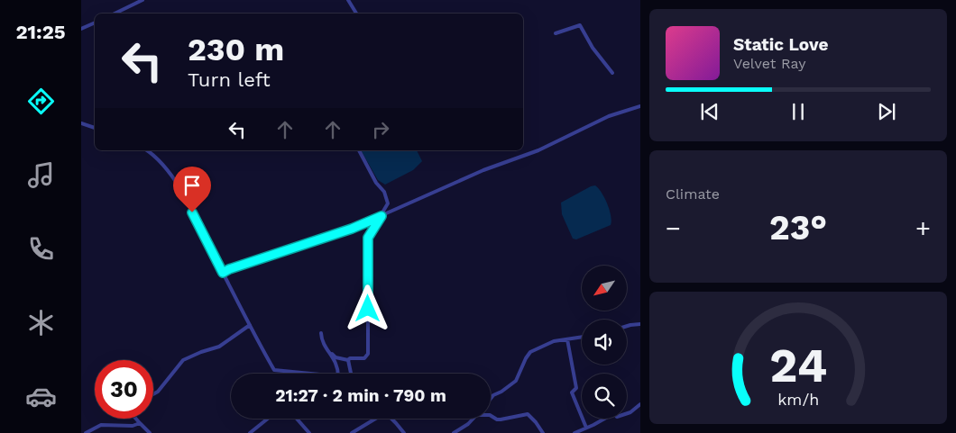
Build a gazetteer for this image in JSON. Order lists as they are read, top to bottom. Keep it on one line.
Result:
{"north":"bottom left","page":{"tabs":"21:25","turn":["230 m","Turn left"],"song":["Static Love","Velvet Ray"],"tile":"Climate","heat":["−","23°","+"],"limit":"30","trip":"21:27 · 2 min · 790 m","gauge":["24","km/h"]}}
